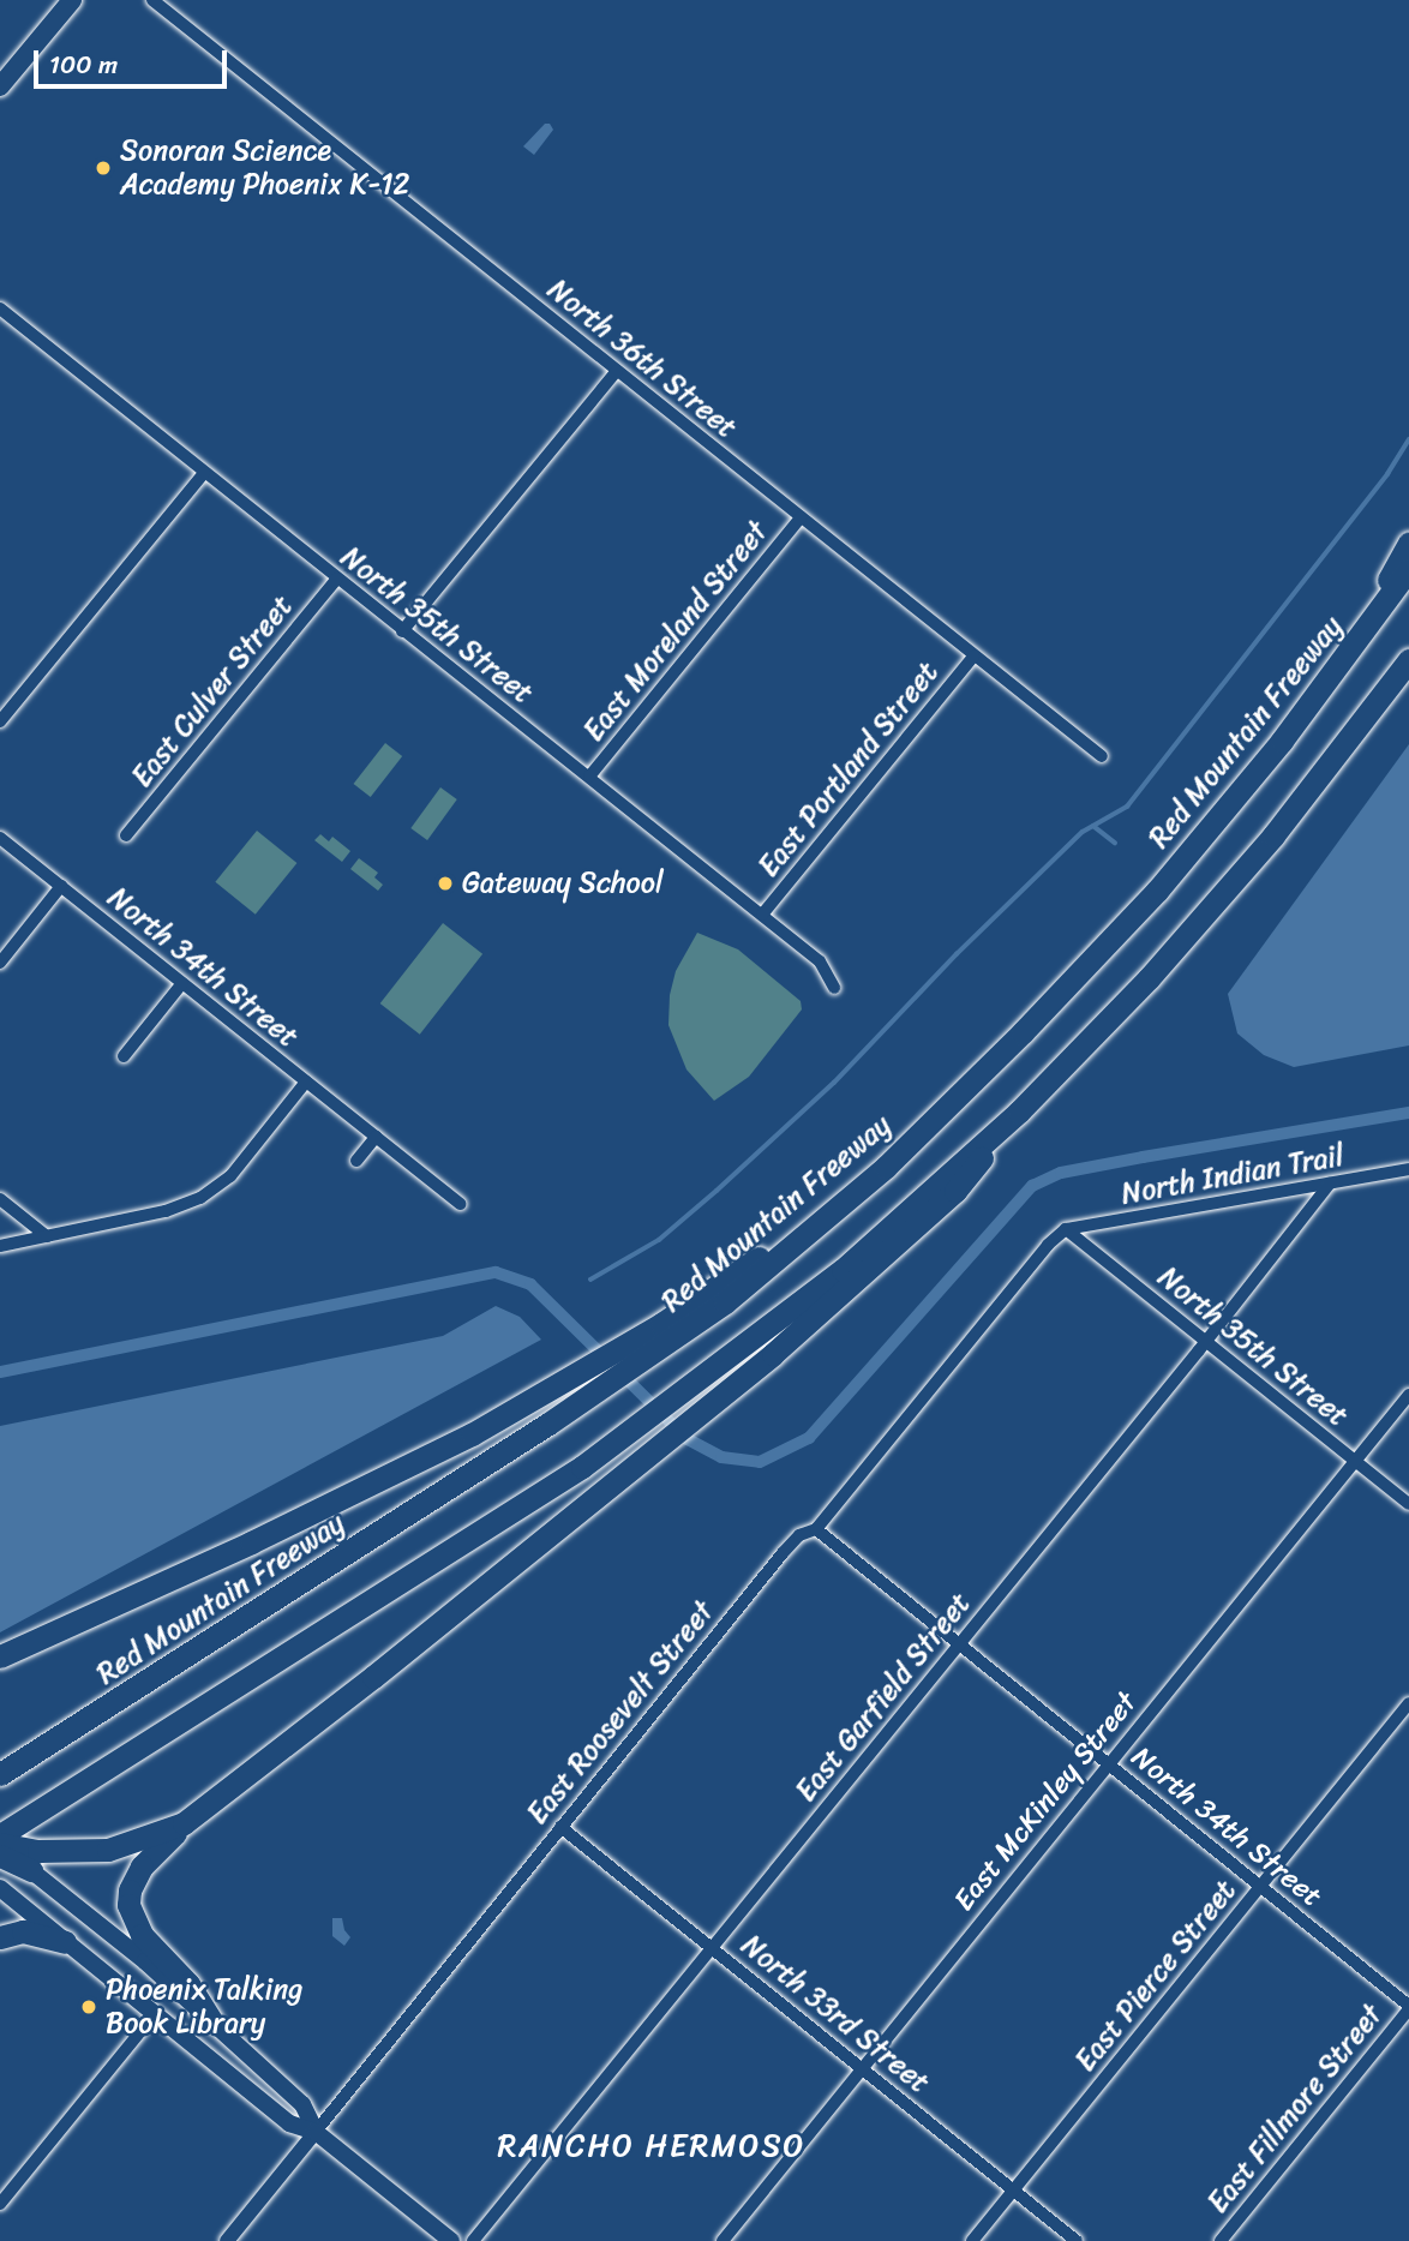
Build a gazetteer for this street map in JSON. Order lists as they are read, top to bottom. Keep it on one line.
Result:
{"streets":{"highway":["Red Mountain Freeway"],"street":["North 36th Street","North 35th Street","East Moreland Street","East Culver Street","East Portland Street","North 34th Street","North Indian Trail","East Garfield Street","East Roosevelt Street","East McKinley Street","East Pierce Street","North 33rd Street","East Fillmore Street"]},"crossings":[["North 36th Street","East Moreland Street"],["North 36th Street","East Portland Street"],["North 35th Street","East Moreland Street"],["North 35th Street","East Culver Street"],["North 35th Street","East Portland Street"],["North 35th Street","North Indian Trail"],["North 35th Street","East Garfield Street"],["North 35th Street","East Roosevelt Street"],["North 35th Street","East McKinley Street"],["North 34th Street","East Garfield Street"],["North 34th Street","East Roosevelt Street"],["North 34th Street","East McKinley Street"],["North 34th Street","East Pierce Street"],["North 34th Street","East Fillmore Street"],["North Indian Trail","East Garfield Street"],["North Indian Trail","East Roosevelt Street"],["East Garfield Street","North 33rd Street"],["East Roosevelt Street","North 33rd Street"],["East McKinley Street","North 33rd Street"],["East Pierce Street","North 33rd Street"]],"districts":["RANCHO HERMOSO"],"places":["Sonoran Science Academy Phoenix K-12","Gateway School","Phoenix Talking Book Library"],"scale_bar":"100 m"}
